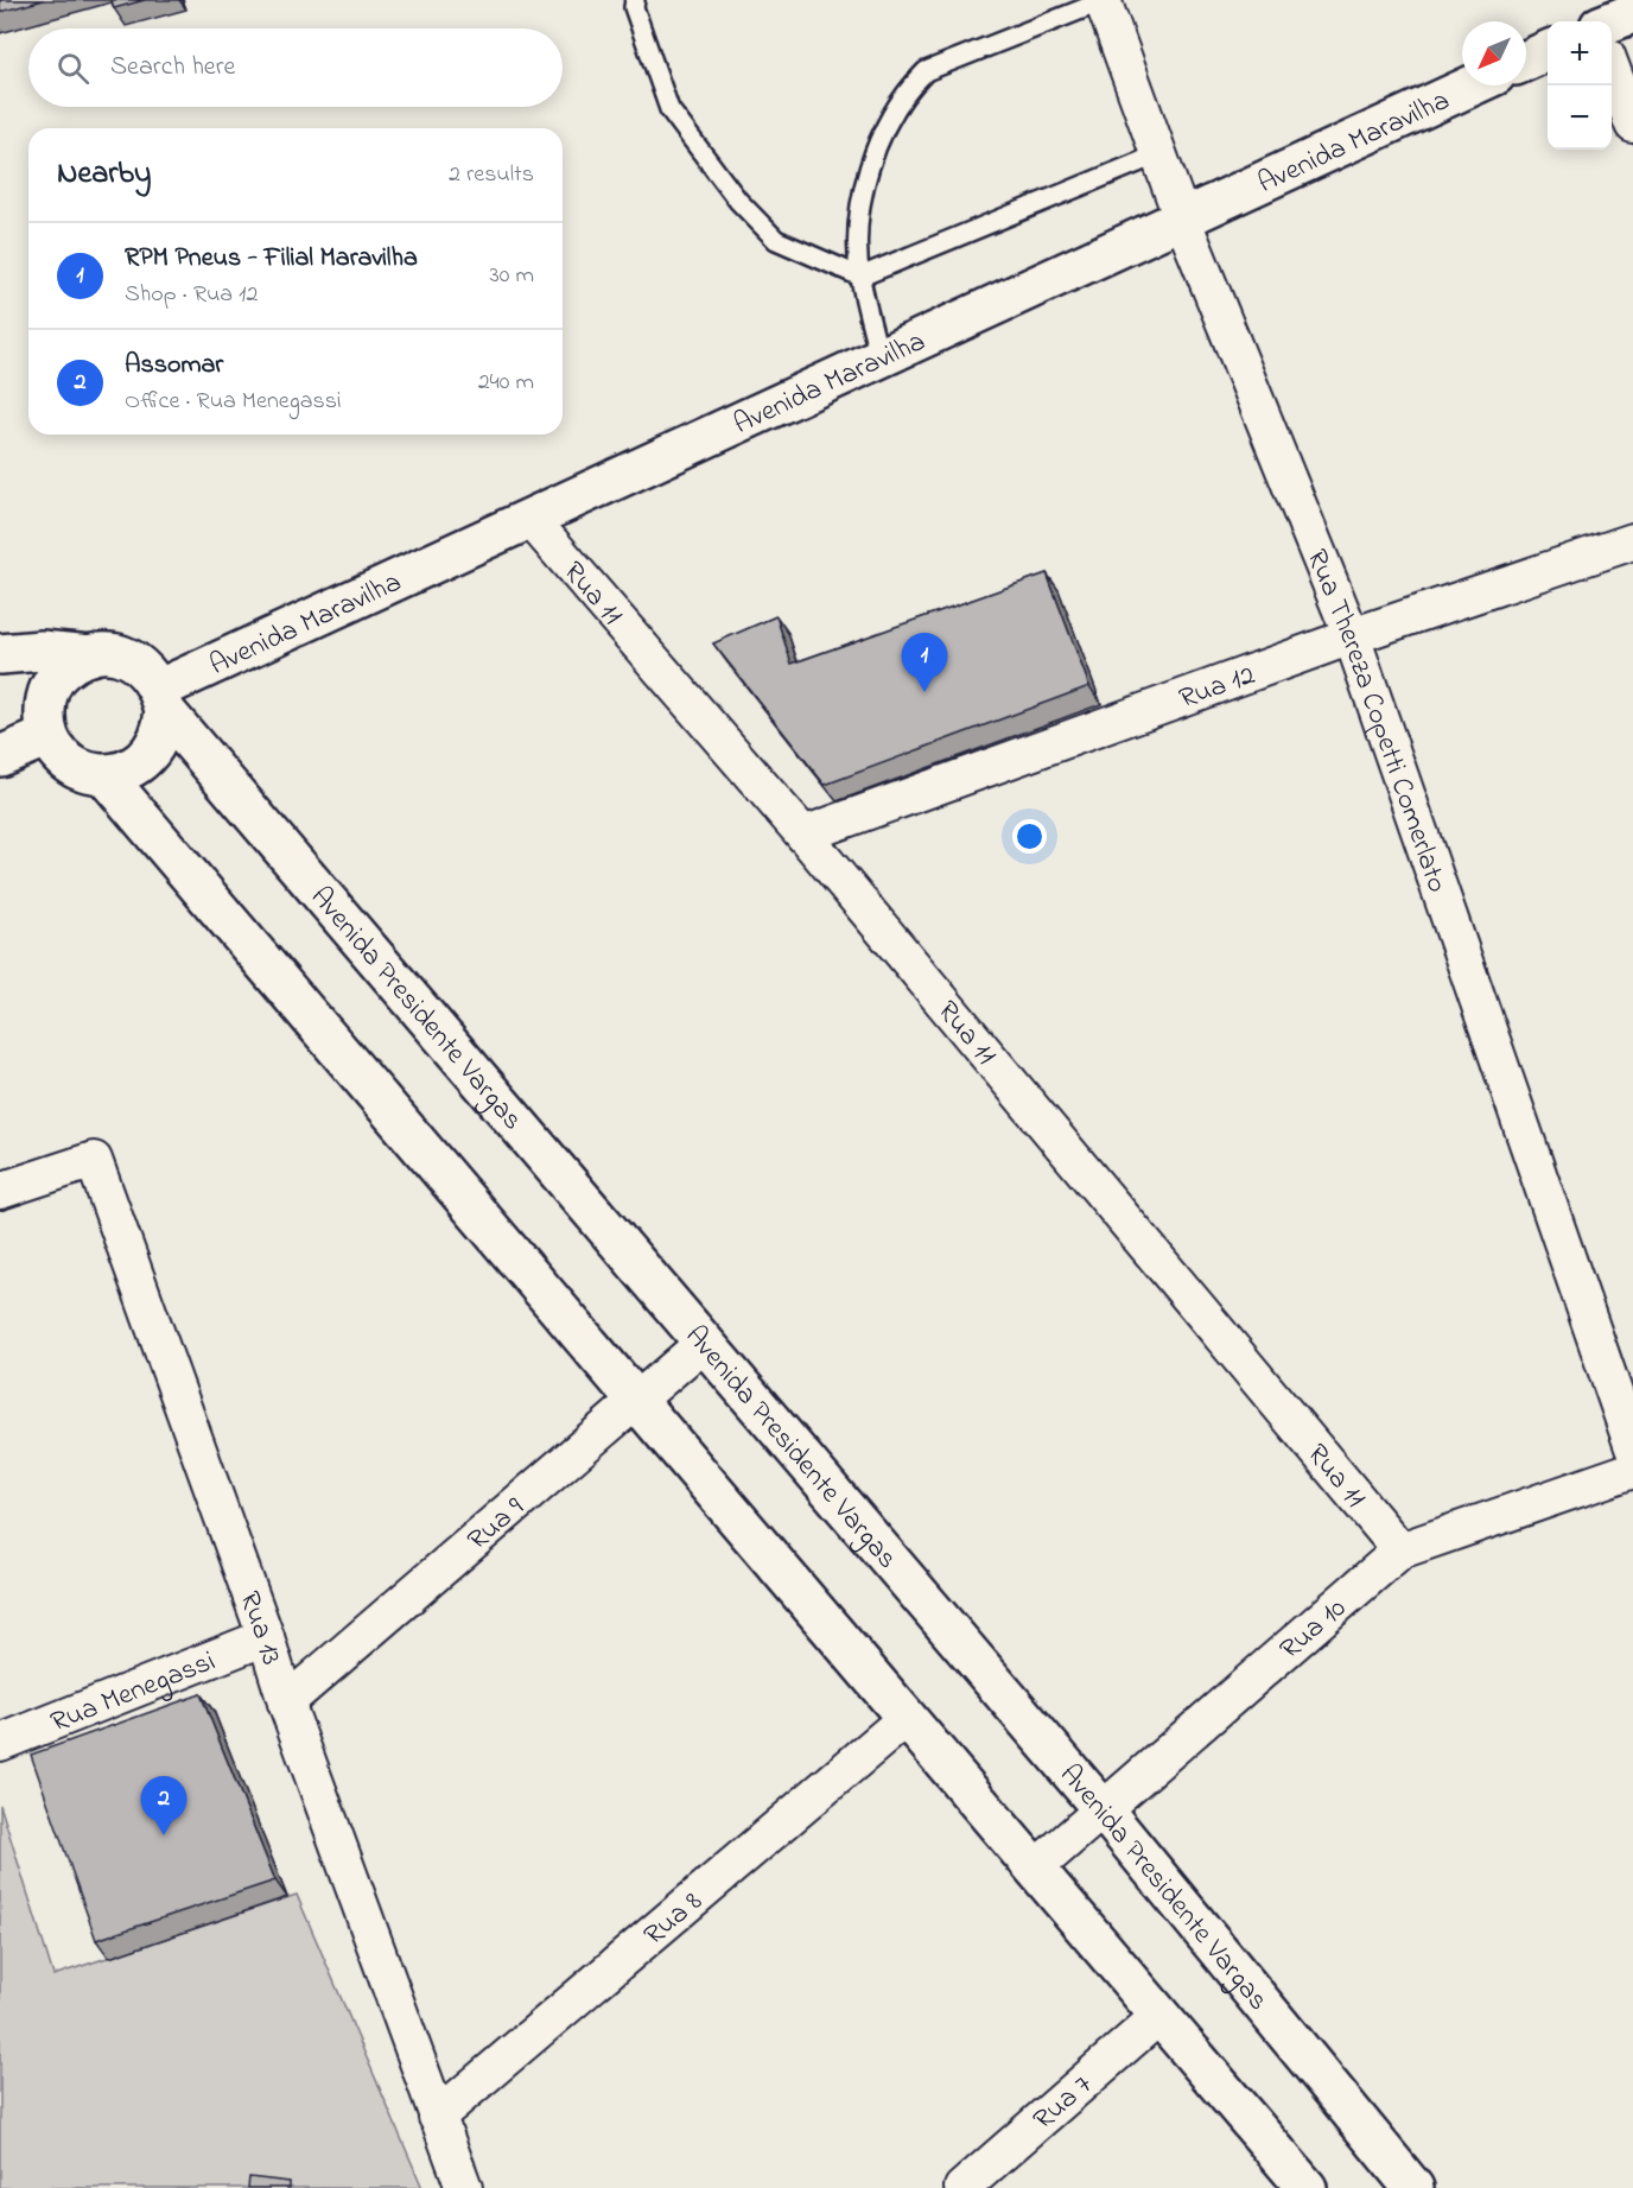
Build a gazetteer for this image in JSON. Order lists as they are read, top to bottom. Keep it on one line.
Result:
{"streets":{"street":["Avenida Maravilha","Rua 11","Rua 12","Rua Thereza Copetti Comerlato","Avenida Presidente Vargas","Rua 9","Rua 13","Rua 10","Rua Menegassi","Rua 8","Rua 7"]},"crossings":[["Avenida Maravilha","Rua 11"],["Avenida Maravilha","Rua Thereza Copetti Comerlato"],["Avenida Maravilha","Avenida Presidente Vargas"],["Rua 11","Rua 12"],["Rua 11","Rua 10"],["Rua 12","Rua Thereza Copetti Comerlato"],["Avenida Presidente Vargas","Rua 9"],["Avenida Presidente Vargas","Rua 10"],["Rua 9","Rua 13"],["Rua 13","Rua Menegassi"],["Rua 13","Rua 8"]],"north":"bottom left","page":{"map_buttons":["+","−"],"search":"Search here","heading":["Nearby","2 results"],"list":[{"mark":"1","name":"RPM Pneus - Filial Maravilha","note":"Shop · Rua 12","value":"30 m"},{"mark":"2","name":"Assomar","note":"Office · Rua Menegassi","value":"240 m"}],"pins":["1","2"]}}
